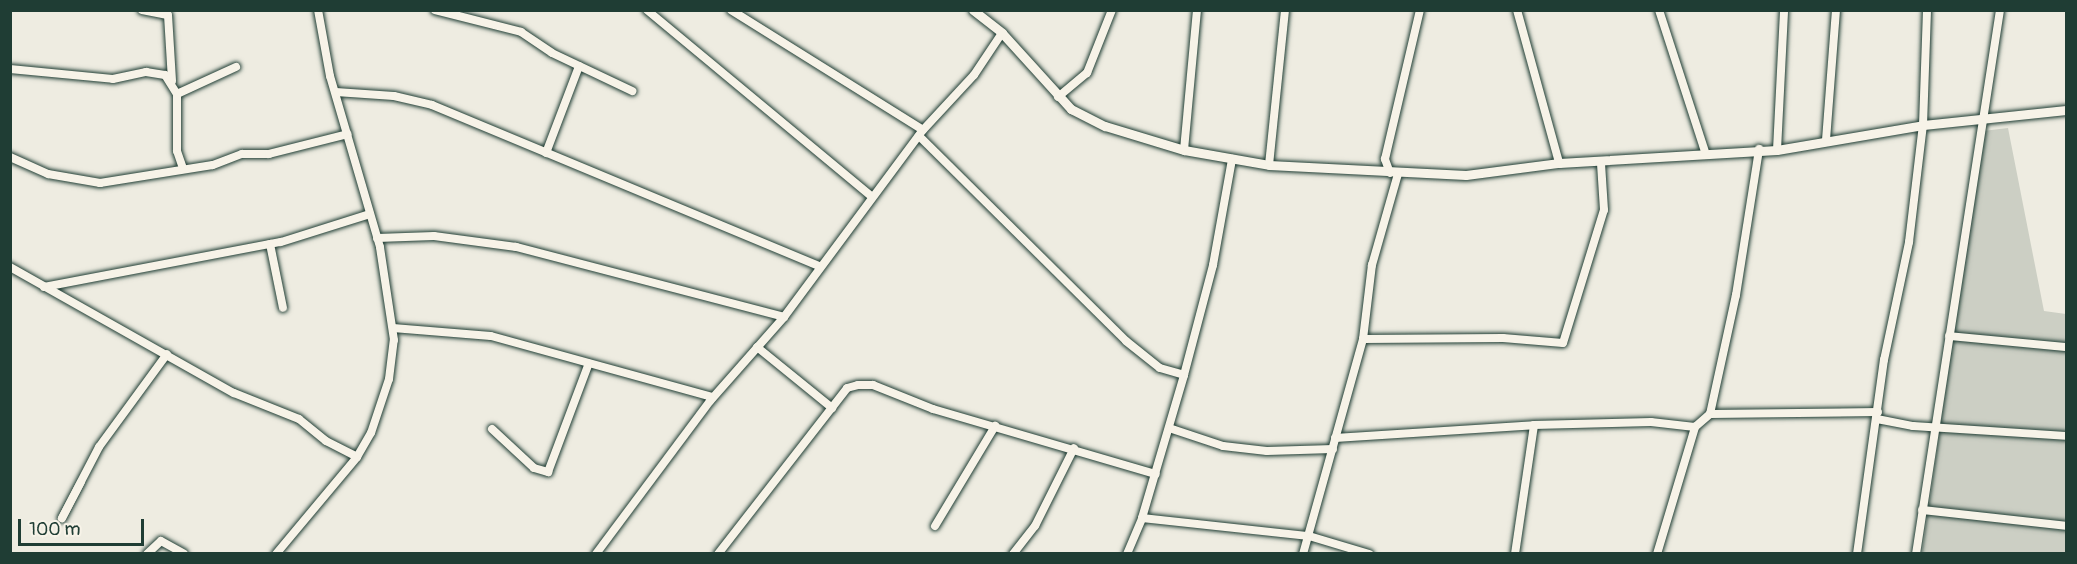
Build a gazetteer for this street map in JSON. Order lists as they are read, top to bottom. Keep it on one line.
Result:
{"scale_bar":"100 m"}
